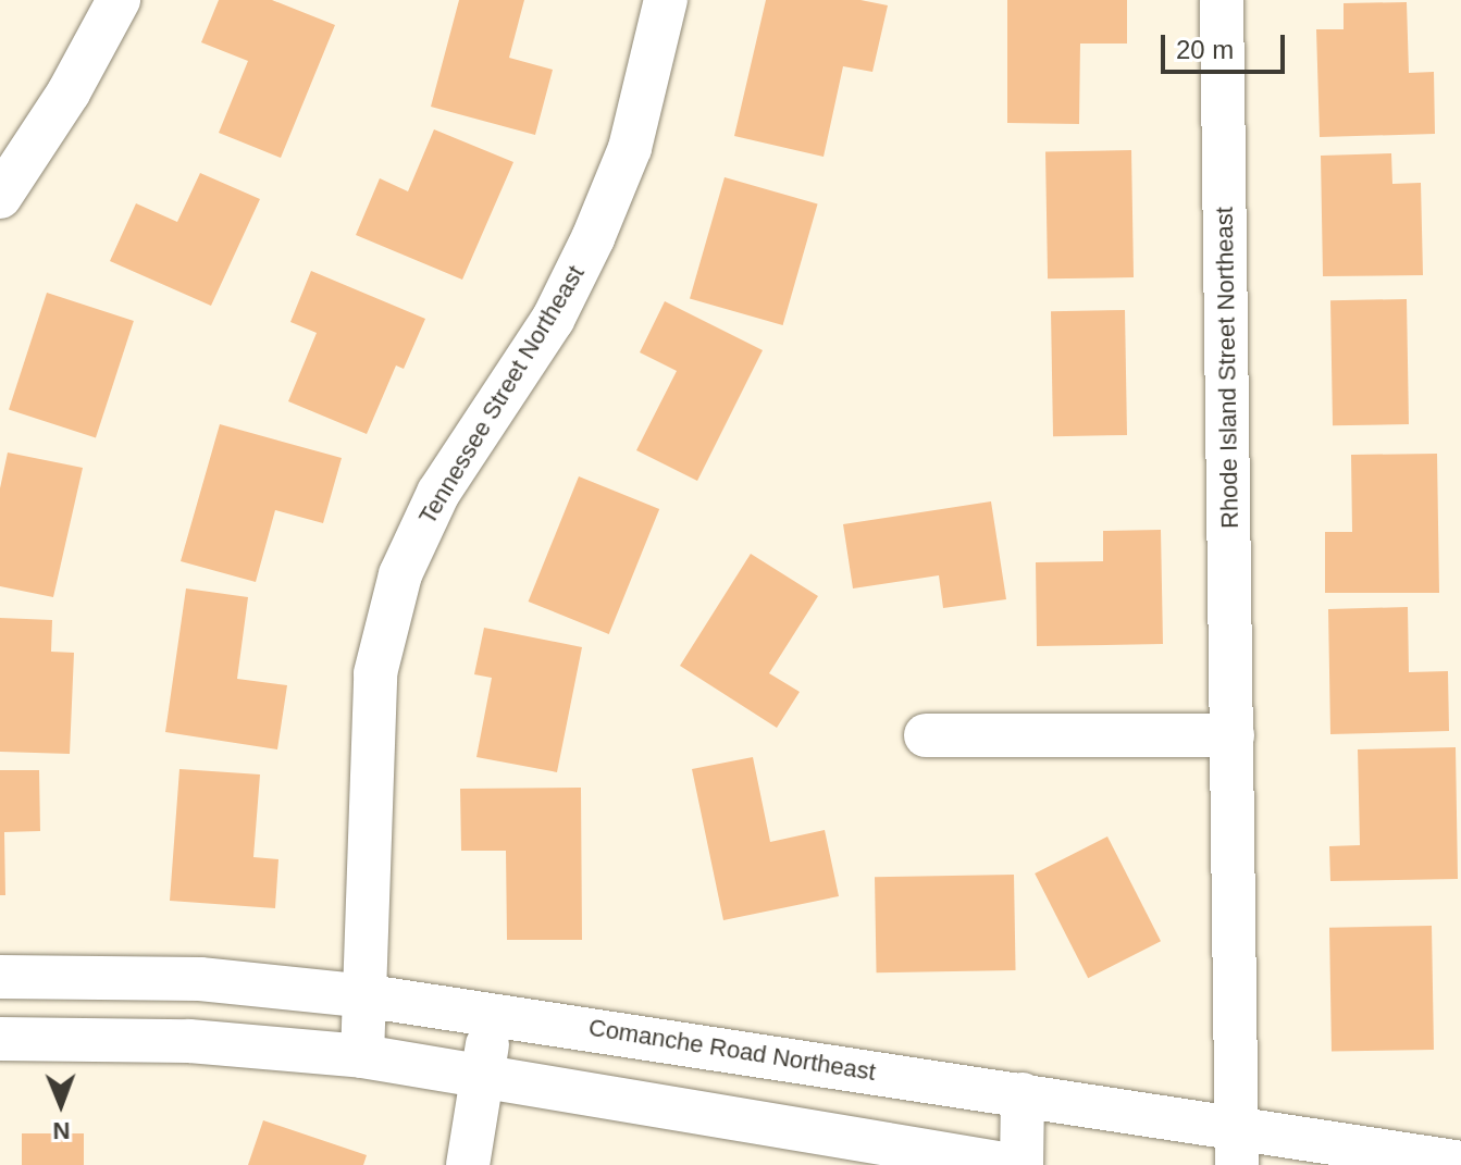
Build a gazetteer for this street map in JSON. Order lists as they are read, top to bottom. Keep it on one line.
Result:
{"streets":{"street":["Rhode Island Street Northeast","Tennessee Street Northeast","Comanche Road Northeast"]},"crossings":[["Rhode Island Street Northeast","Comanche Road Northeast"],["Tennessee Street Northeast","Comanche Road Northeast"]],"scale_bar":"20 m","north":"bottom"}
